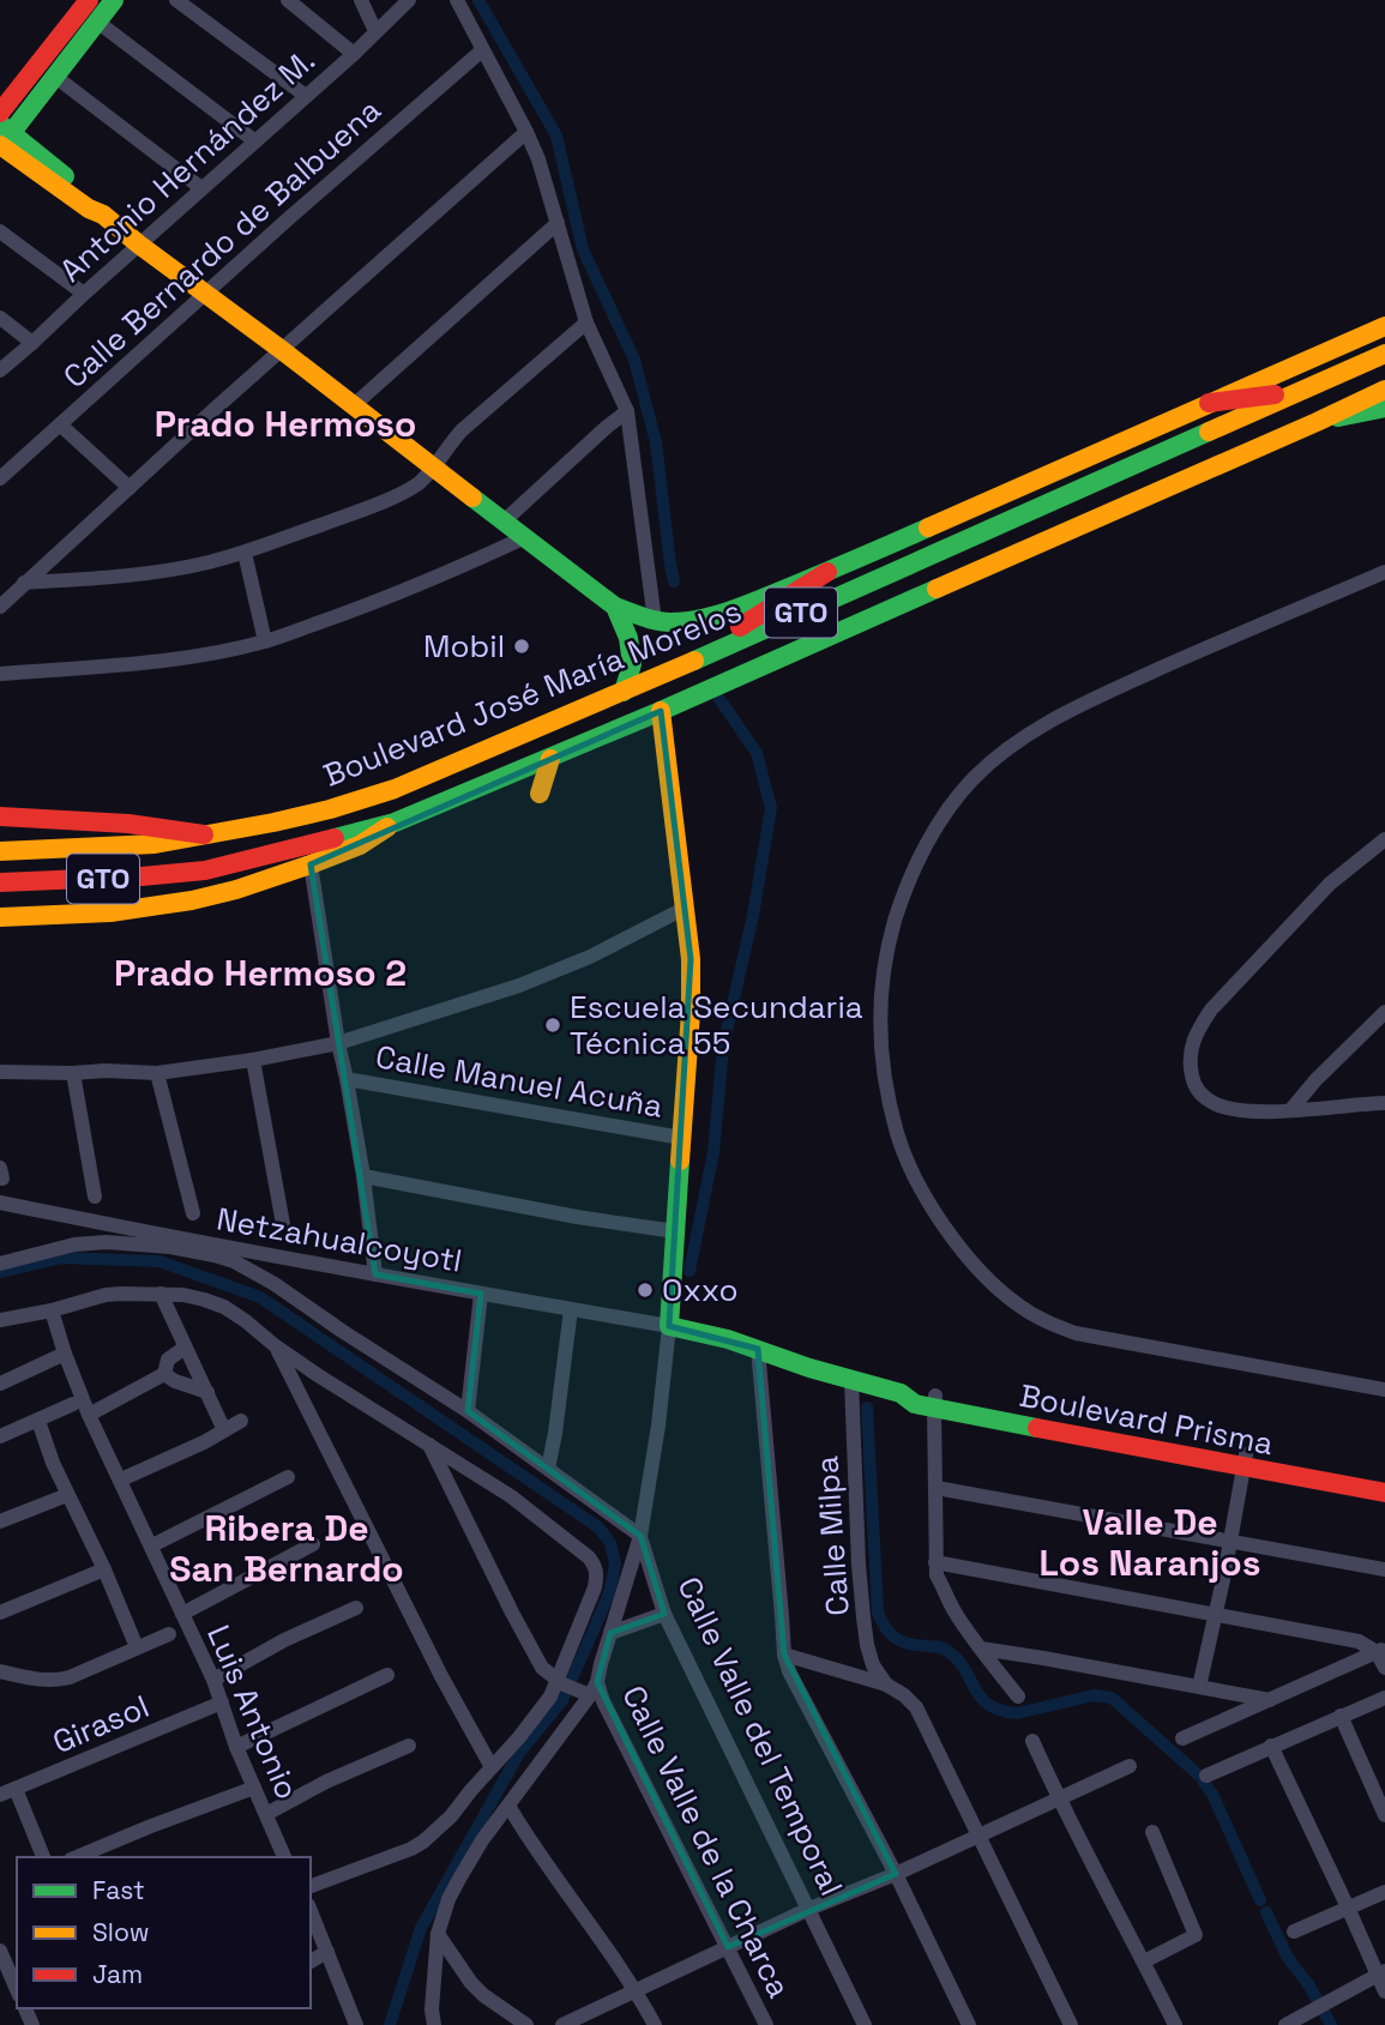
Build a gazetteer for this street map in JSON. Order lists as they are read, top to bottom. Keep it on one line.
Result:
{"streets":{"street":["Antonio Hernández M.","Calle Bernardo de Balbuena","GTO","Boulevard José María Morelos","Calle Manuel Acuña","Netzahualcoyotl","Boulevard Prisma","Calle Milpa","Luis Antonio","Girasol","Calle Valle del Temporal","Calle Valle de la Charca"]},"crossings":[["GTO","Boulevard José María Morelos"],["Boulevard José María Morelos","Calle Valle del Temporal"],["Calle Manuel Acuña","Calle Valle del Temporal"],["Netzahualcoyotl","Boulevard Prisma"],["Netzahualcoyotl","Calle Valle del Temporal"],["Boulevard Prisma","Calle Milpa"],["Boulevard Prisma","Calle Valle del Temporal"],["Luis Antonio","Girasol"]],"districts":["Prado Hermoso","Prado Hermoso 2","Valle De Los Naranjos","Ribera De San Bernardo"],"places":["Mobil","Escuela Secundaria Técnica 55","Oxxo"],"legend":["Fast","Slow","Jam"]}
